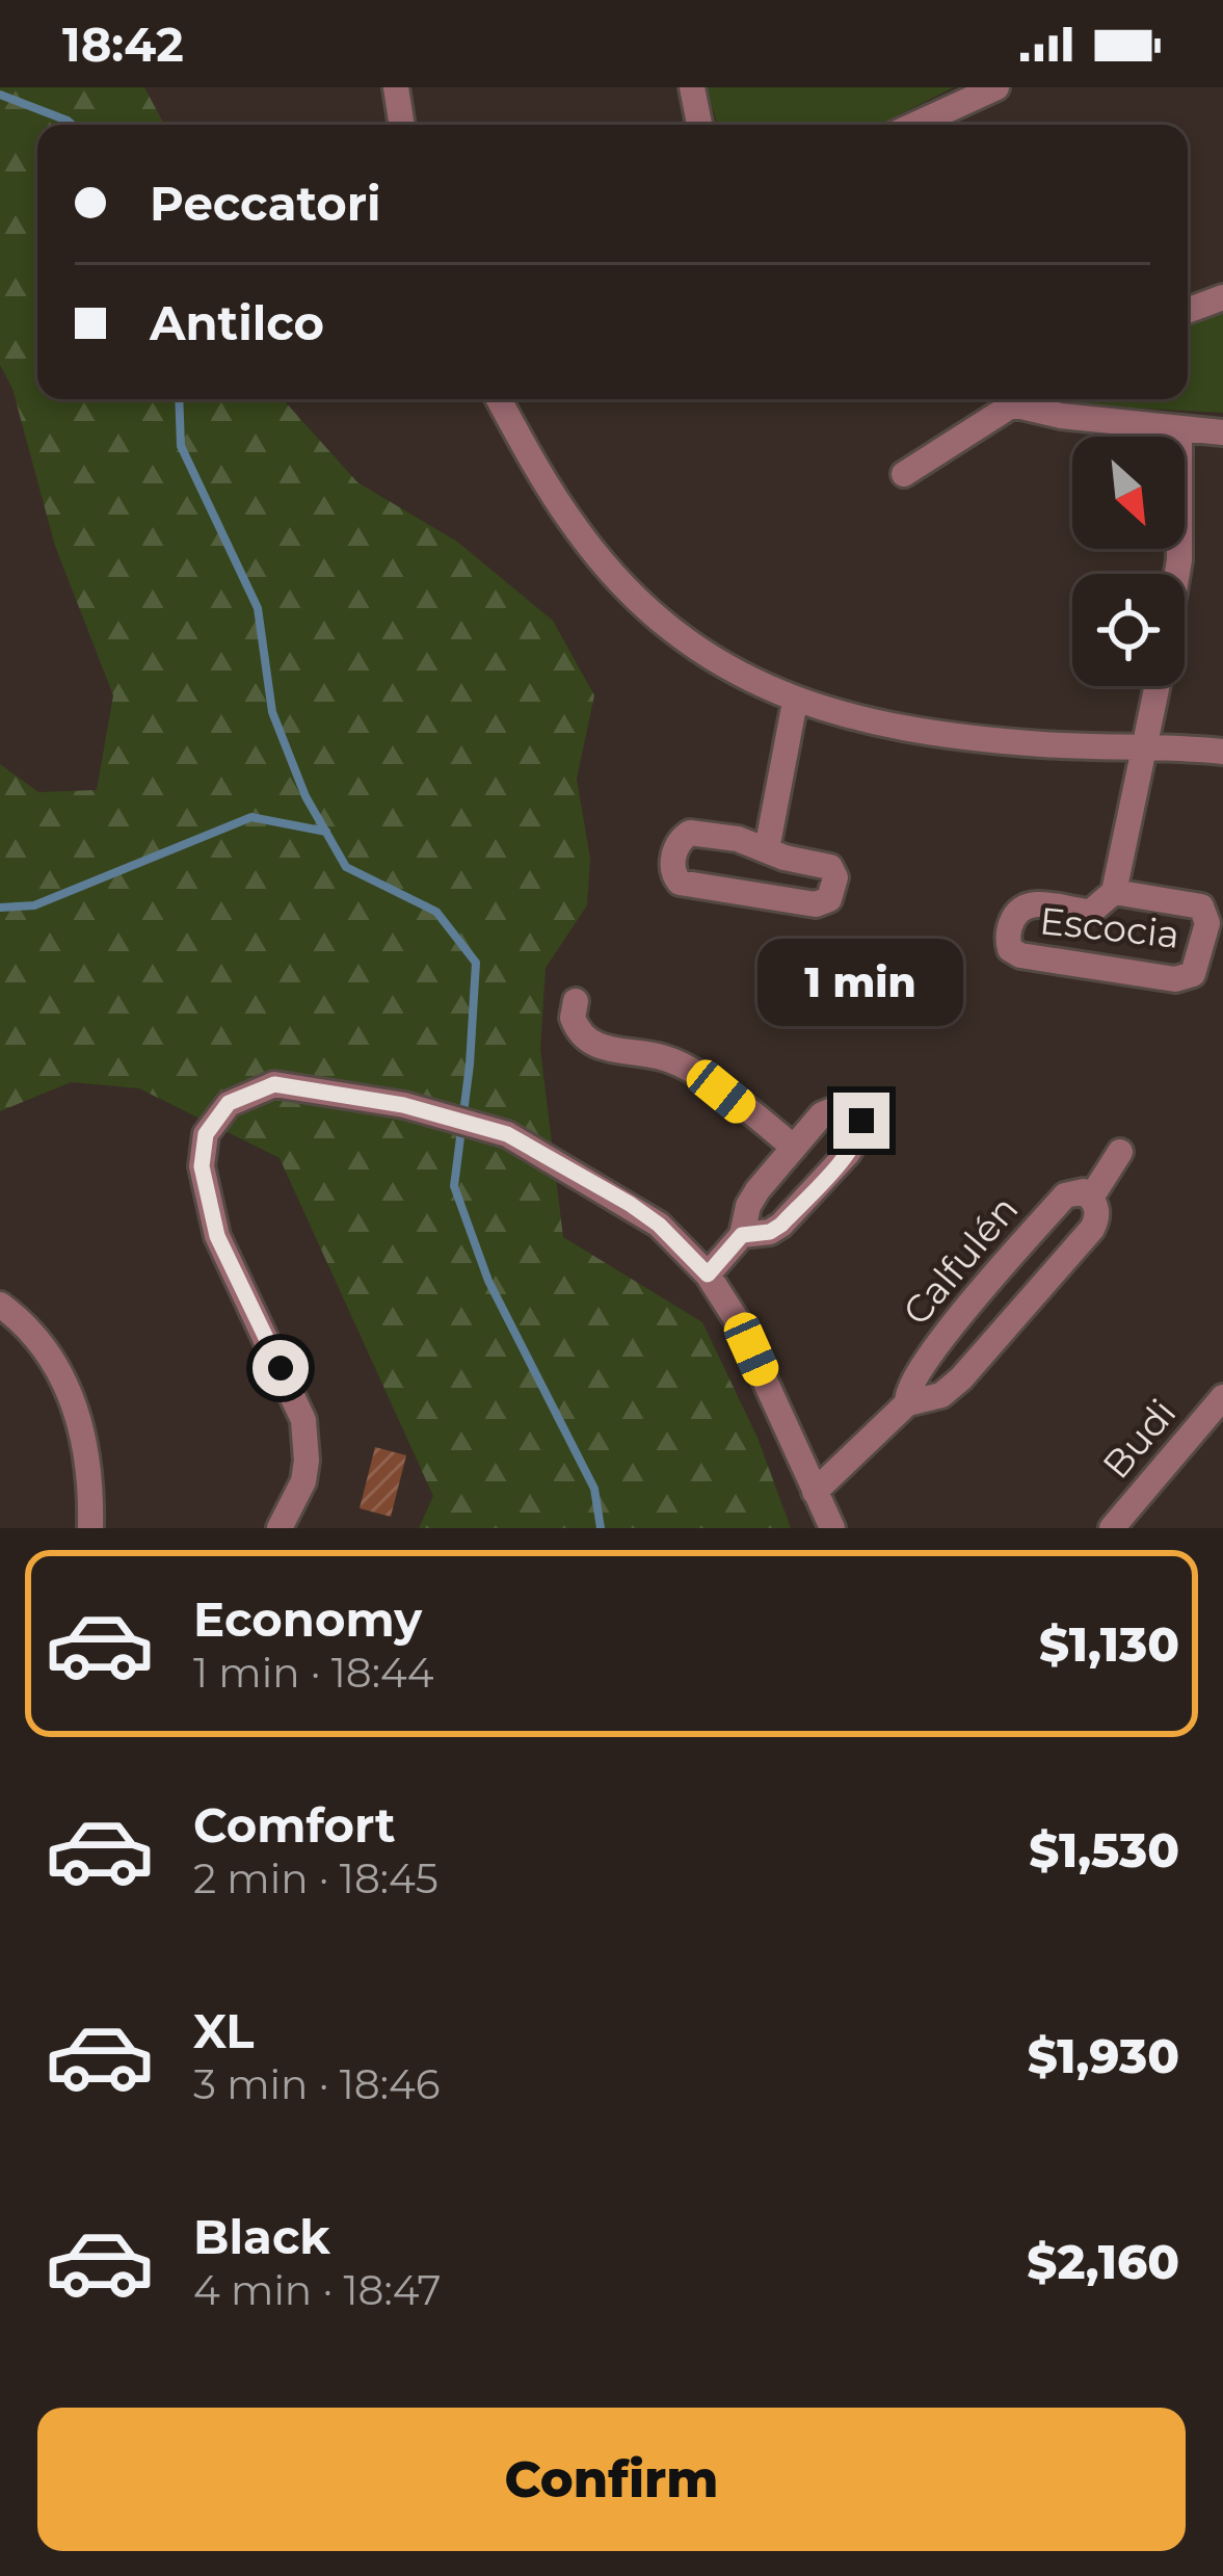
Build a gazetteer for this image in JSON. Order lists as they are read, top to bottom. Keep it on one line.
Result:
{"streets":{"street":["Escocia","Calfulén","Budi"]},"north":"bottom right","page":{"status":"18:42","banner":["Peccatori","Antilco"],"bubble":"1 min","list":[{"name":"Economy","note":"1 min · 18:44","value":"$1,130"},{"name":"Comfort","note":"2 min · 18:45","value":"$1,530"},{"name":"XL","note":"3 min · 18:46","value":"$1,930"},{"name":"Black","note":"4 min · 18:47","value":"$2,160"}],"buttons":"Confirm"}}
